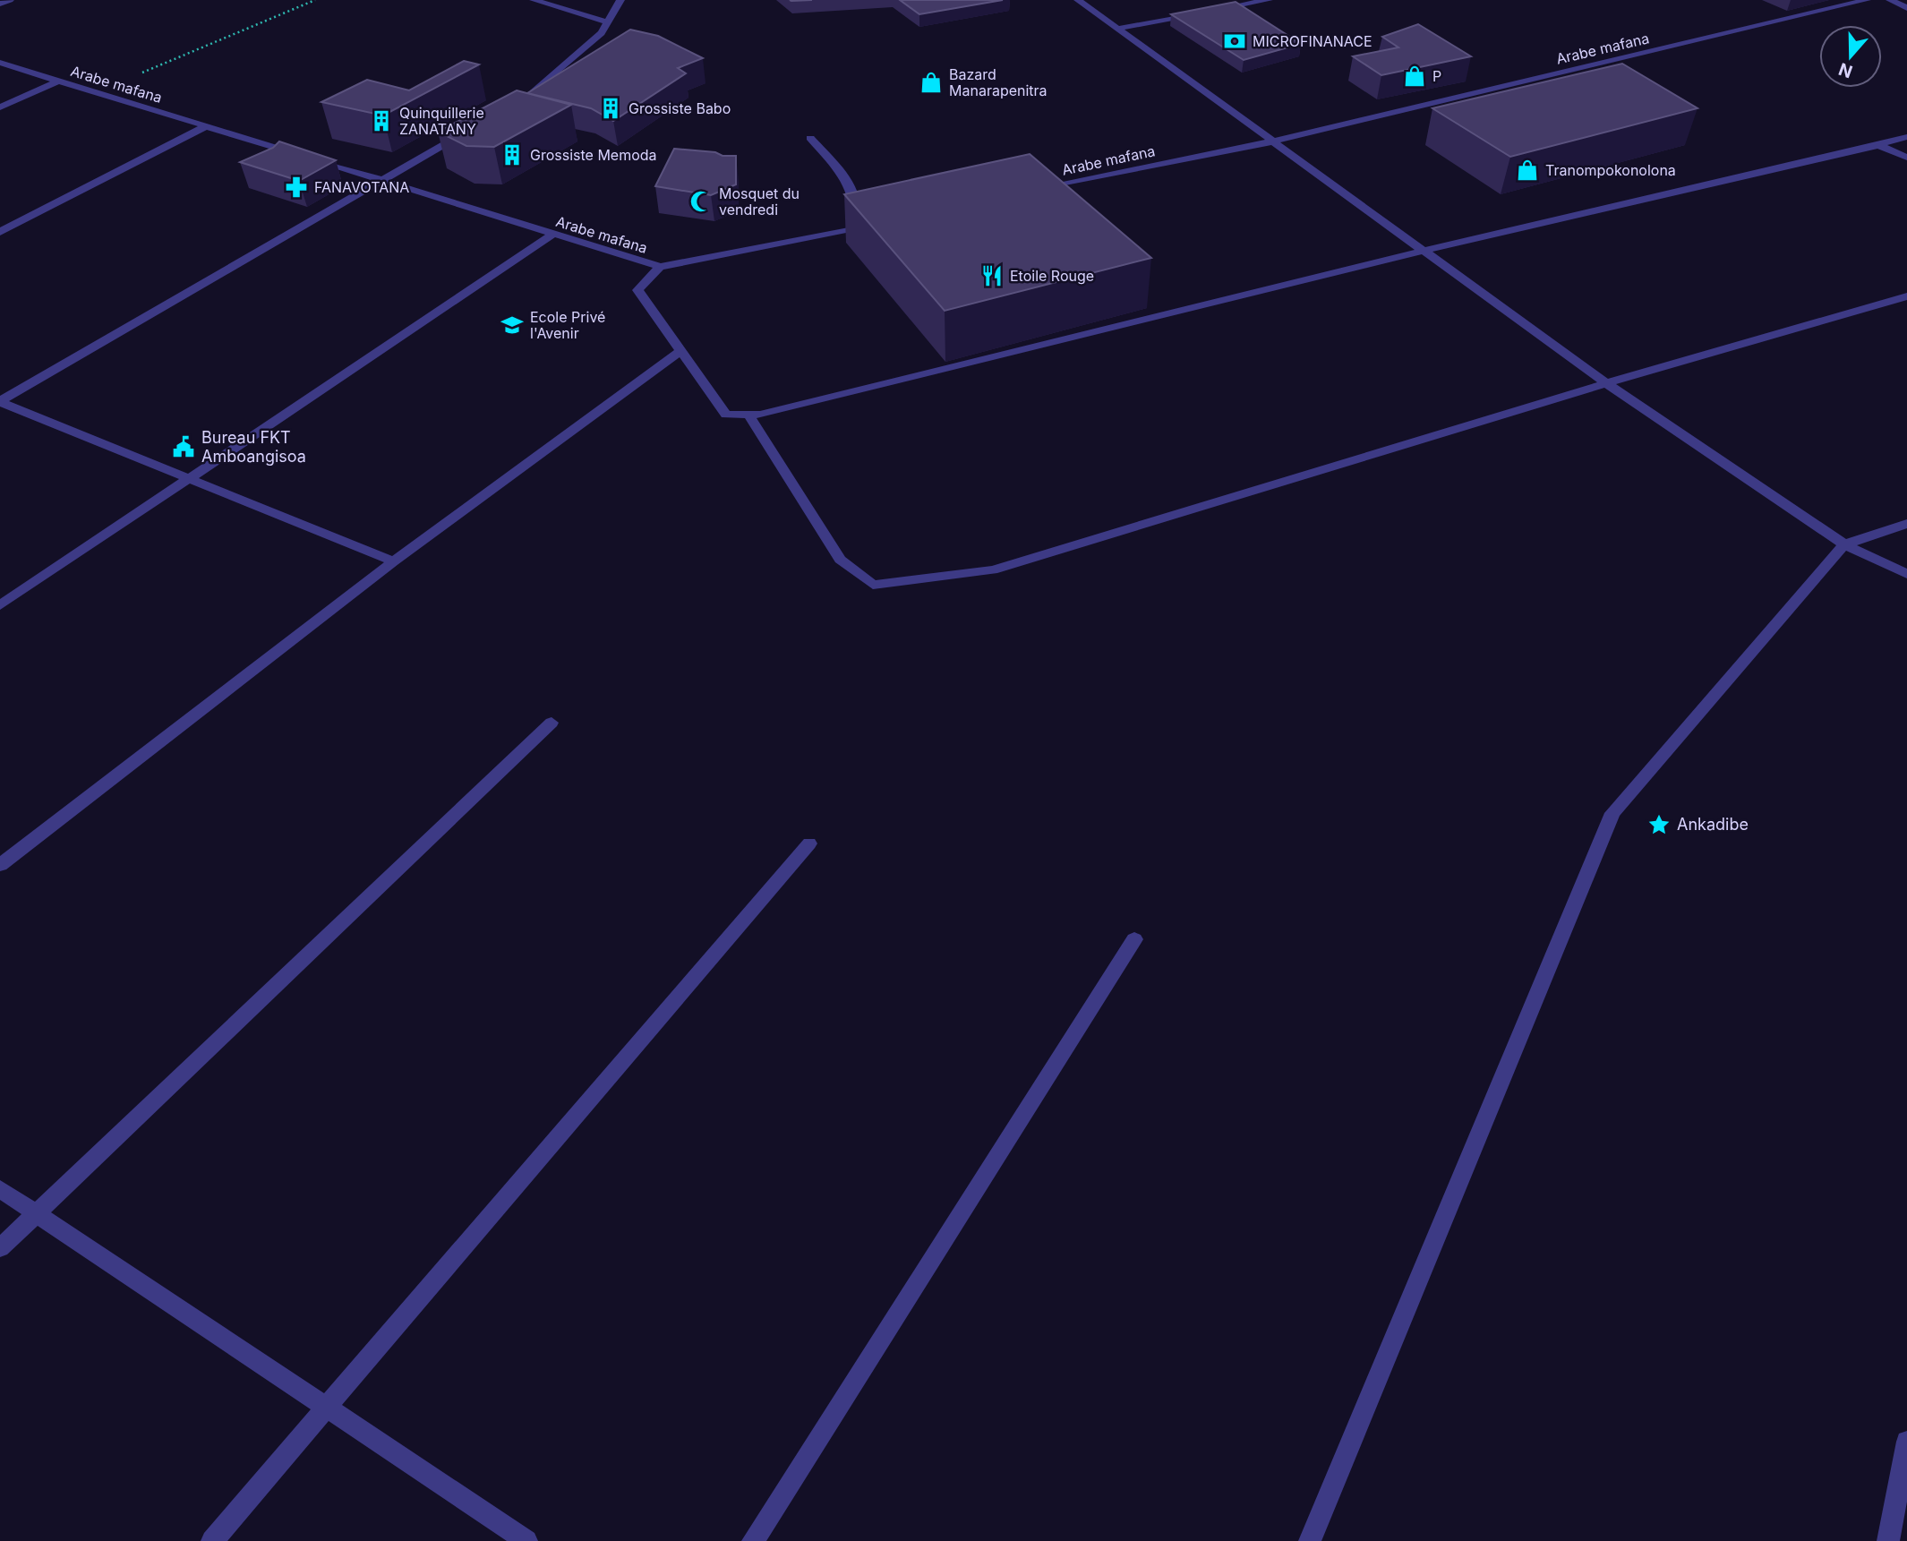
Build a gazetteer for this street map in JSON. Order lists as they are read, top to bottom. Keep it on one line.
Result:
{"streets":{"street":["Arabe mafana"]},"places":{"bank":["MICROFINANACE"],"shop":["P","Bazard Manarapenitra","Tranompokonolona"],"building":["Grossiste Babo","Quinquillerie ZANATANY","Grossiste Memoda"],"pharmacy":["FANAVOTANA"],"mosque":["Mosquet du vendredi"],"restaurant":["Etoile Rouge"],"school or university":["Ecole Privé l'Avenir"],"public building":["Bureau FKT Amboangisoa"],"place":["Ankadibe"]},"north":"bottom"}
